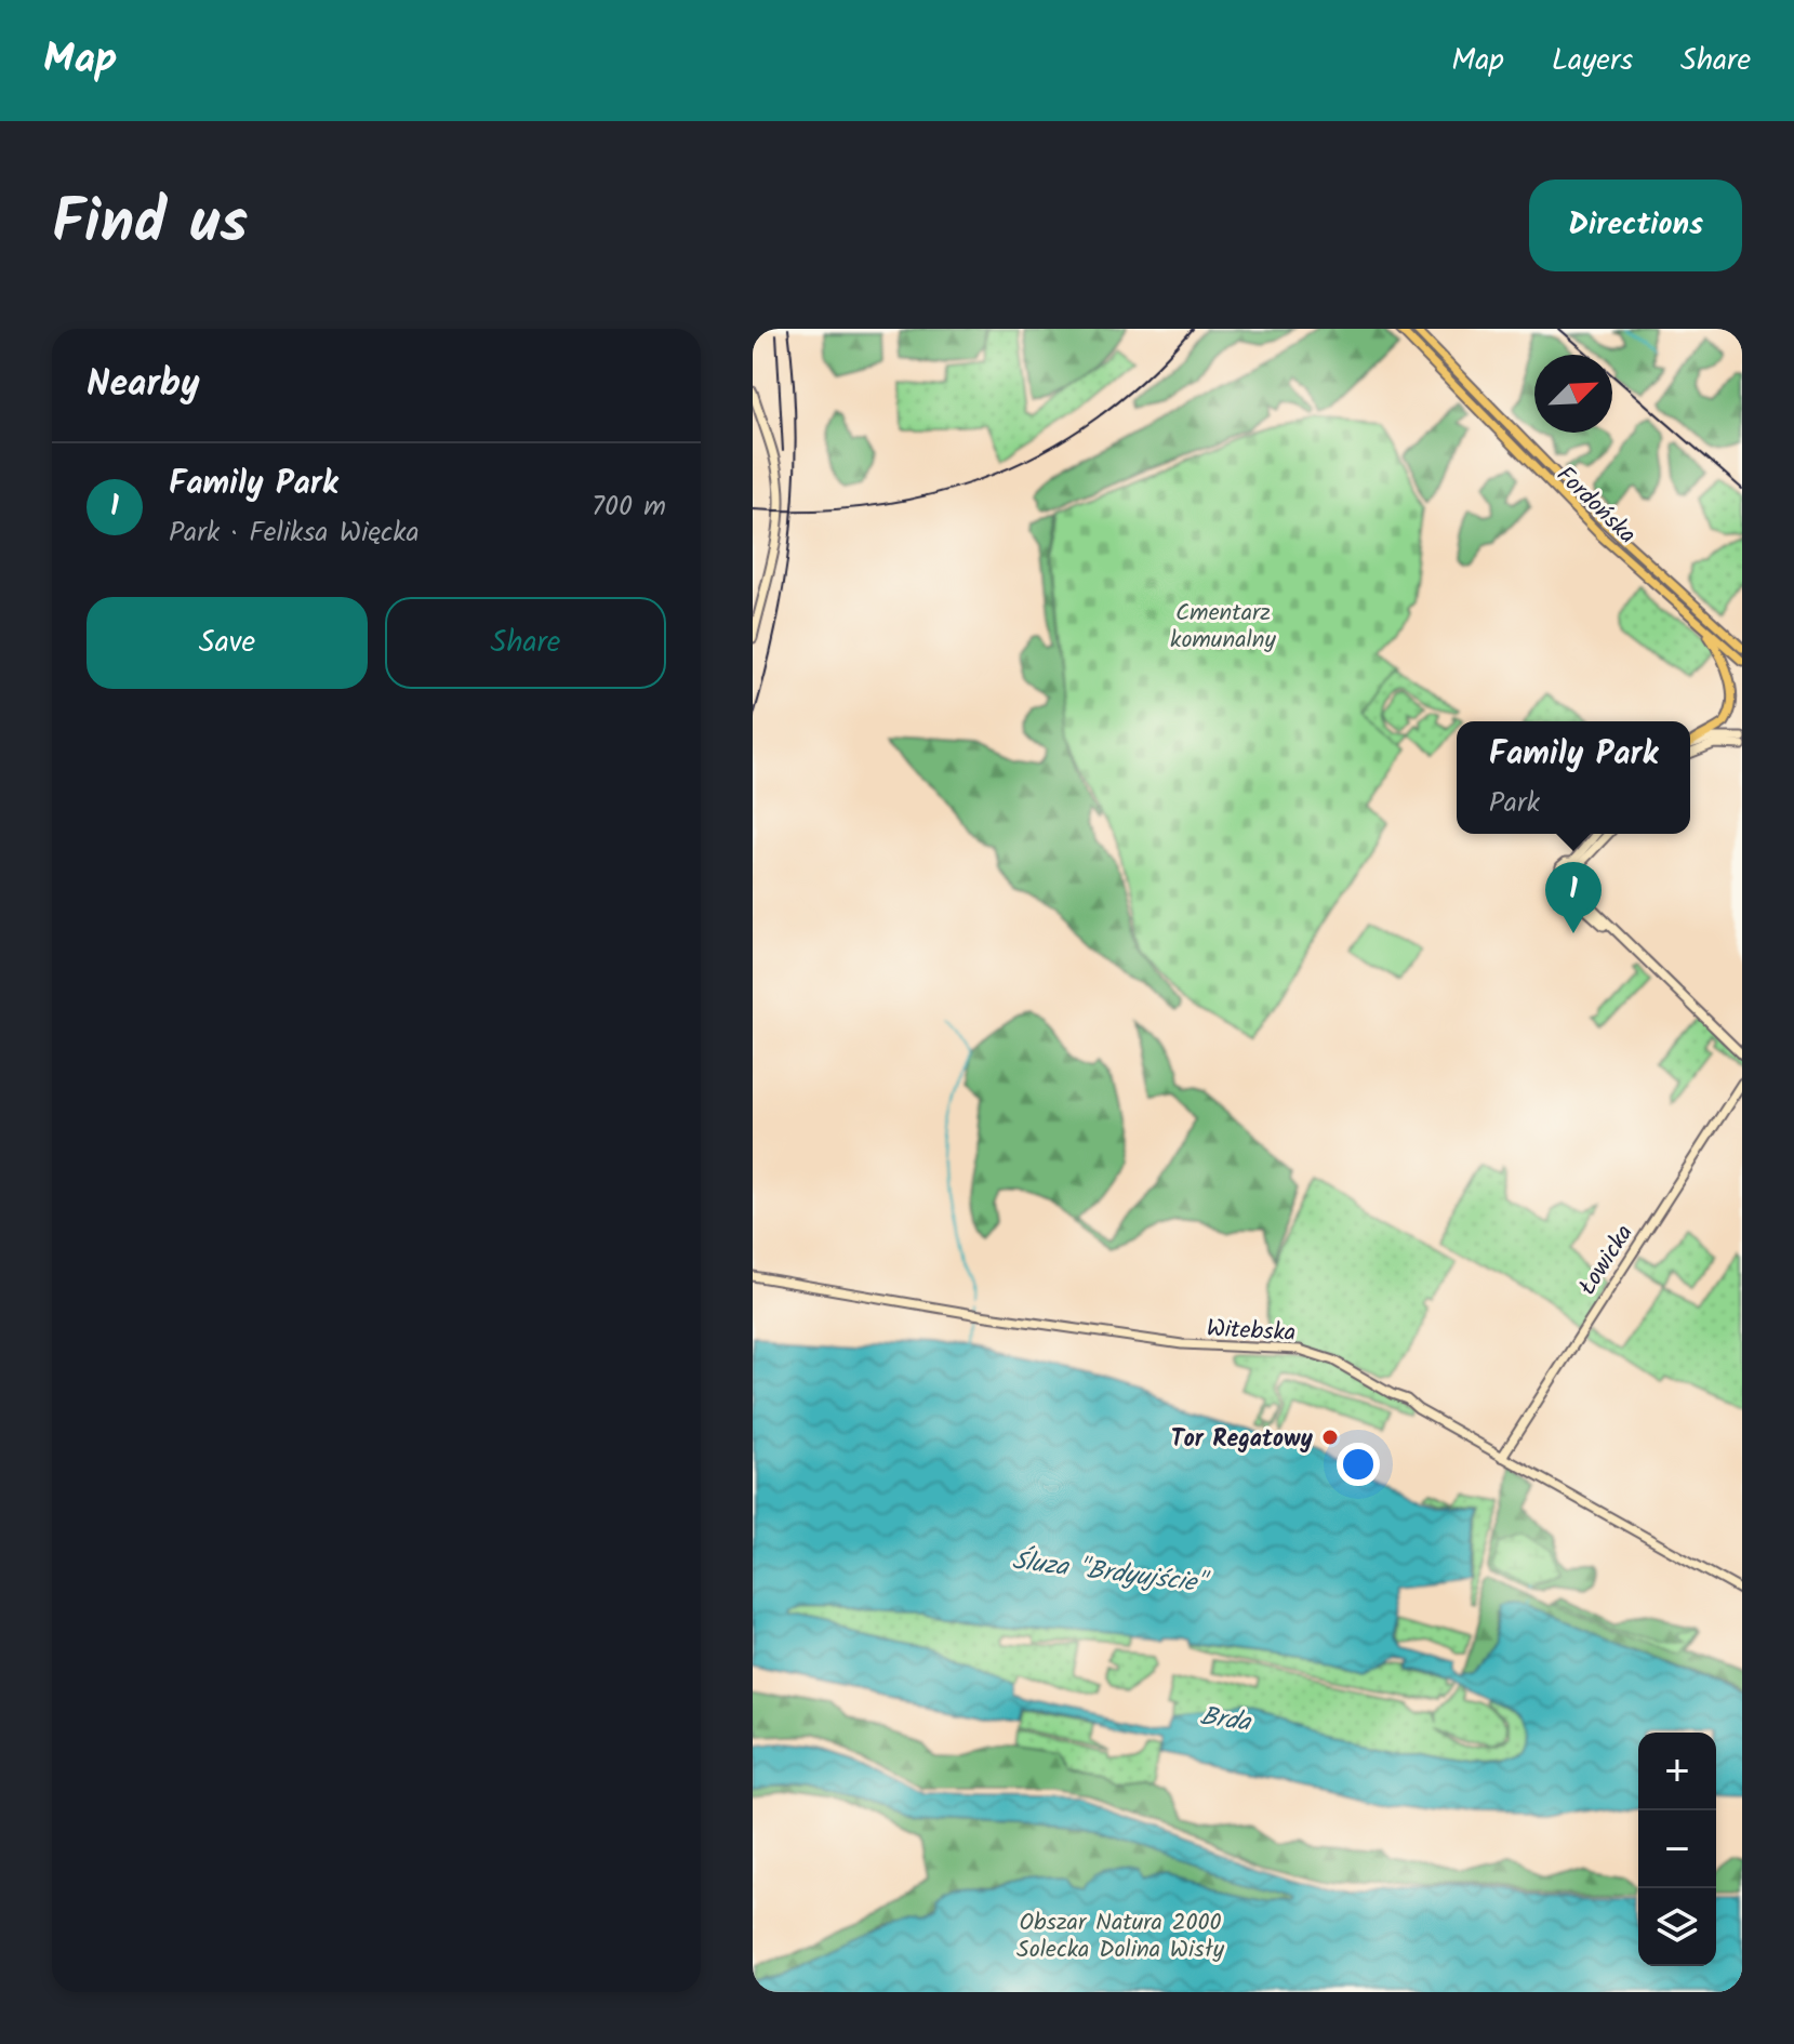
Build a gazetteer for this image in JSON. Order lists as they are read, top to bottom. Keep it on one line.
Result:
{"streets":{"main road":["Fordońska"],"street":["Łowicka","Witebska"]},"crossings":[["Łowicka","Witebska"]],"water":["Śluza \"Brdyujście\"","Brda"],"parks":["Cmentarz komunalny","Obszar Natura 2000 Solecka Dolina Wisły"],"places":["Tor Regatowy"],"north":"top right","page":{"header":"Map","nav":["Map","Layers","Share"],"title":"Find us","buttons":["Directions",["Save","Share"]],"heading":"Nearby","list":[{"mark":"1","name":"Family Park","note":"Park · Feliksa Więcka","value":"700 m"}],"popup":["Family Park","Park"],"pins":"1","map_buttons":["+","−"]}}
